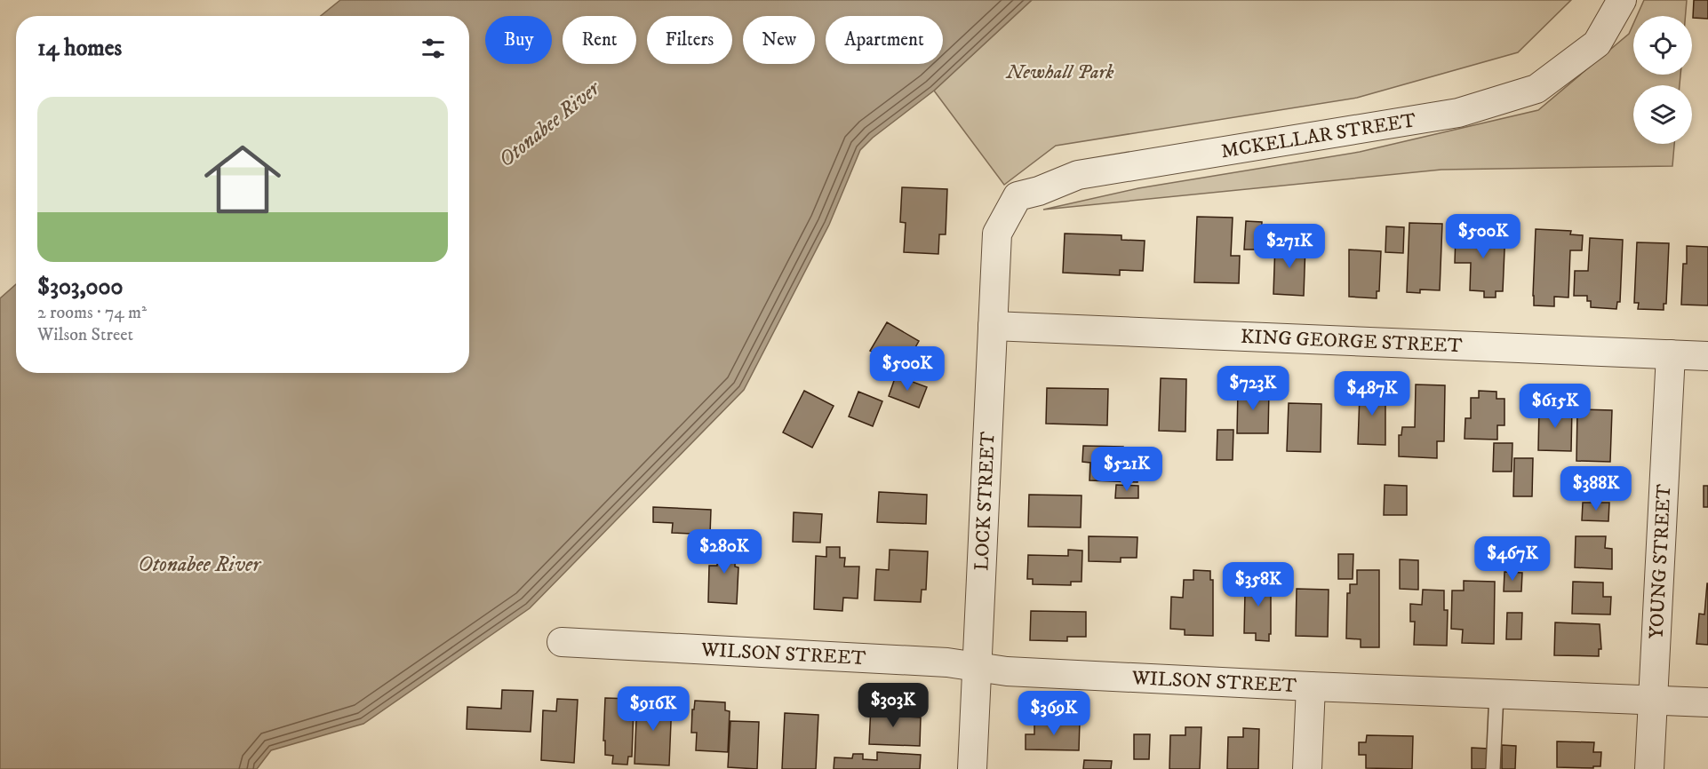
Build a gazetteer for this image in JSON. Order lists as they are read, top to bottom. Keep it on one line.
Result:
{"streets":{"street":["MCKELLAR STREET","KING GEORGE STREET","LOCK STREET","YOUNG STREET","WILSON STREET"]},"crossings":[["MCKELLAR STREET","LOCK STREET"],["KING GEORGE STREET","LOCK STREET"],["KING GEORGE STREET","YOUNG STREET"],["LOCK STREET","WILSON STREET"],["YOUNG STREET","WILSON STREET"]],"water":["Otonabee River"],"parks":["Newhall Park"],"page":{"chip":["Buy","Rent","Filters","New","Apartment"],"heading":"14 homes","list":[{"name":"$303,000","note":"2 rooms · 74 m² · Wilson Street"}],"price":["$500K","$271K","$500K","$723K","$487K","$615K","$521K","$388K","$280K","$467K","$358K","$303K","$916K","$369K"]}}
